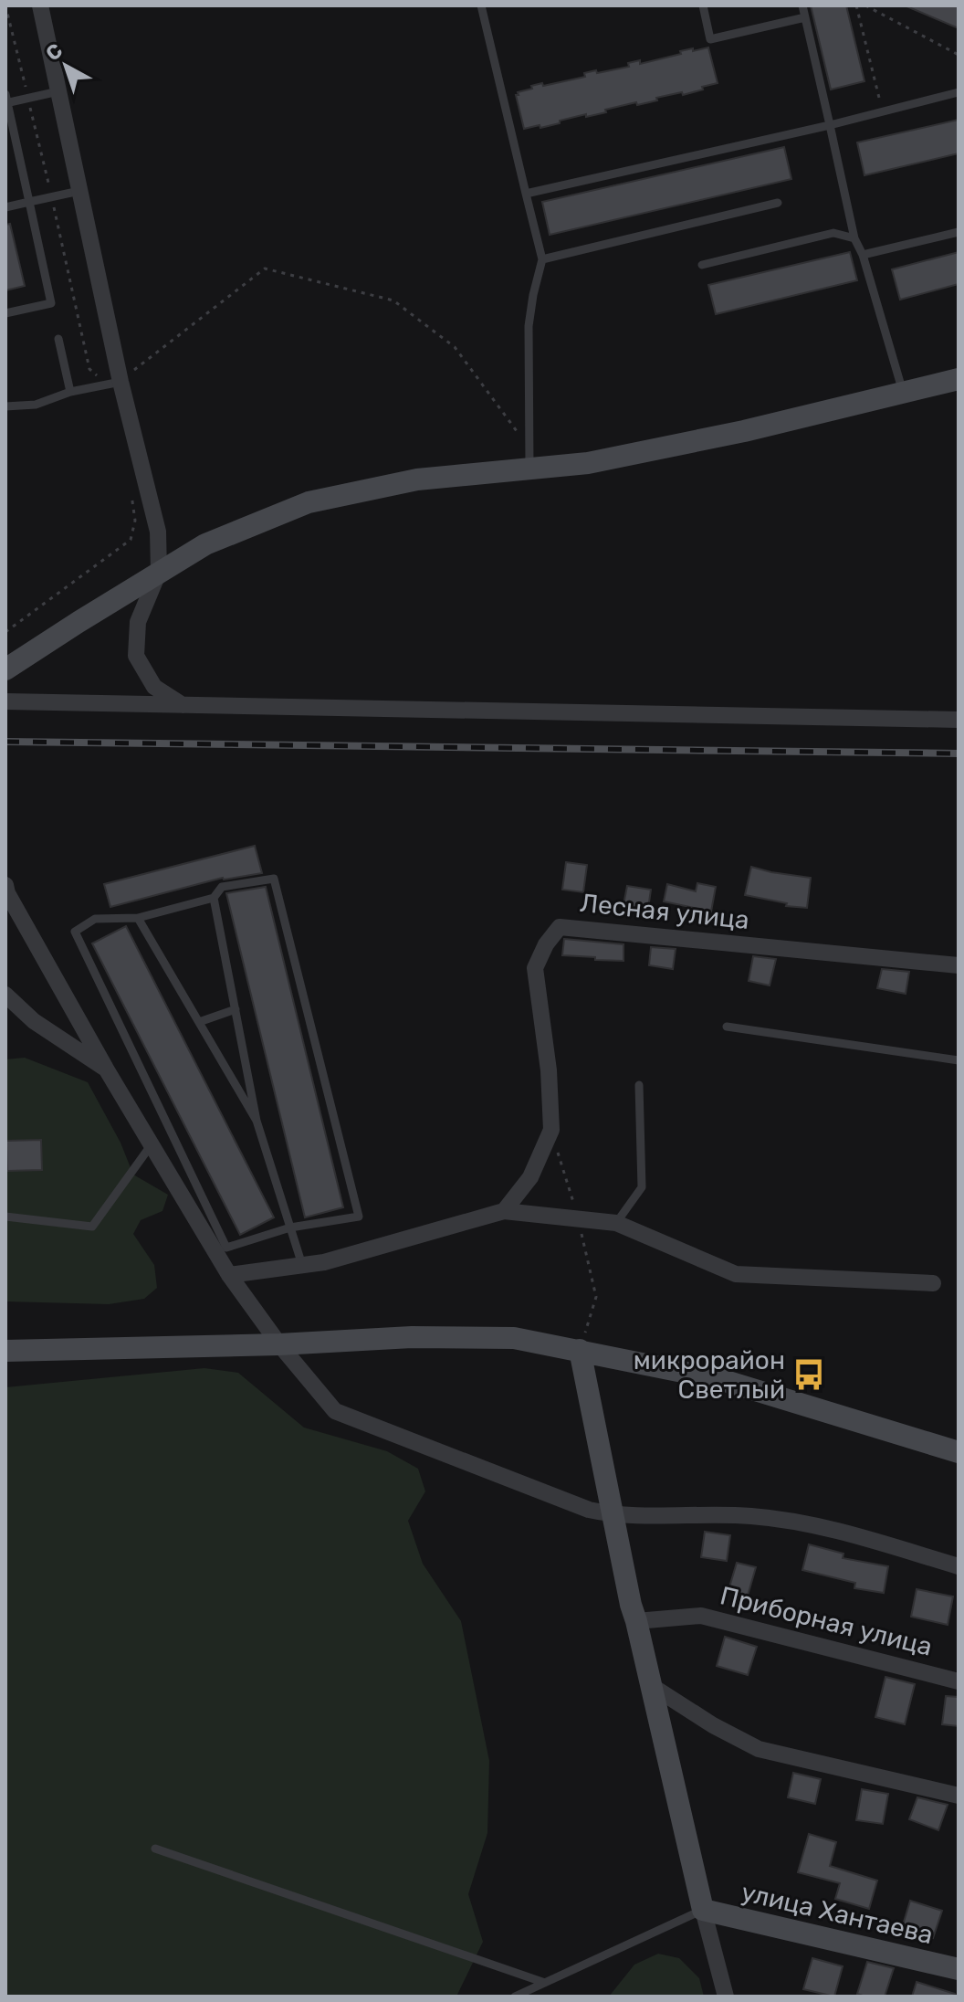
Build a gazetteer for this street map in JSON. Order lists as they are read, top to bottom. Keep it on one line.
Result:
{"streets":{"street":["Лесная улица","Приборная улица","улица Хантаева"]},"places":{"bus stop":["микрорайон Светлый"]},"north":"top left"}
